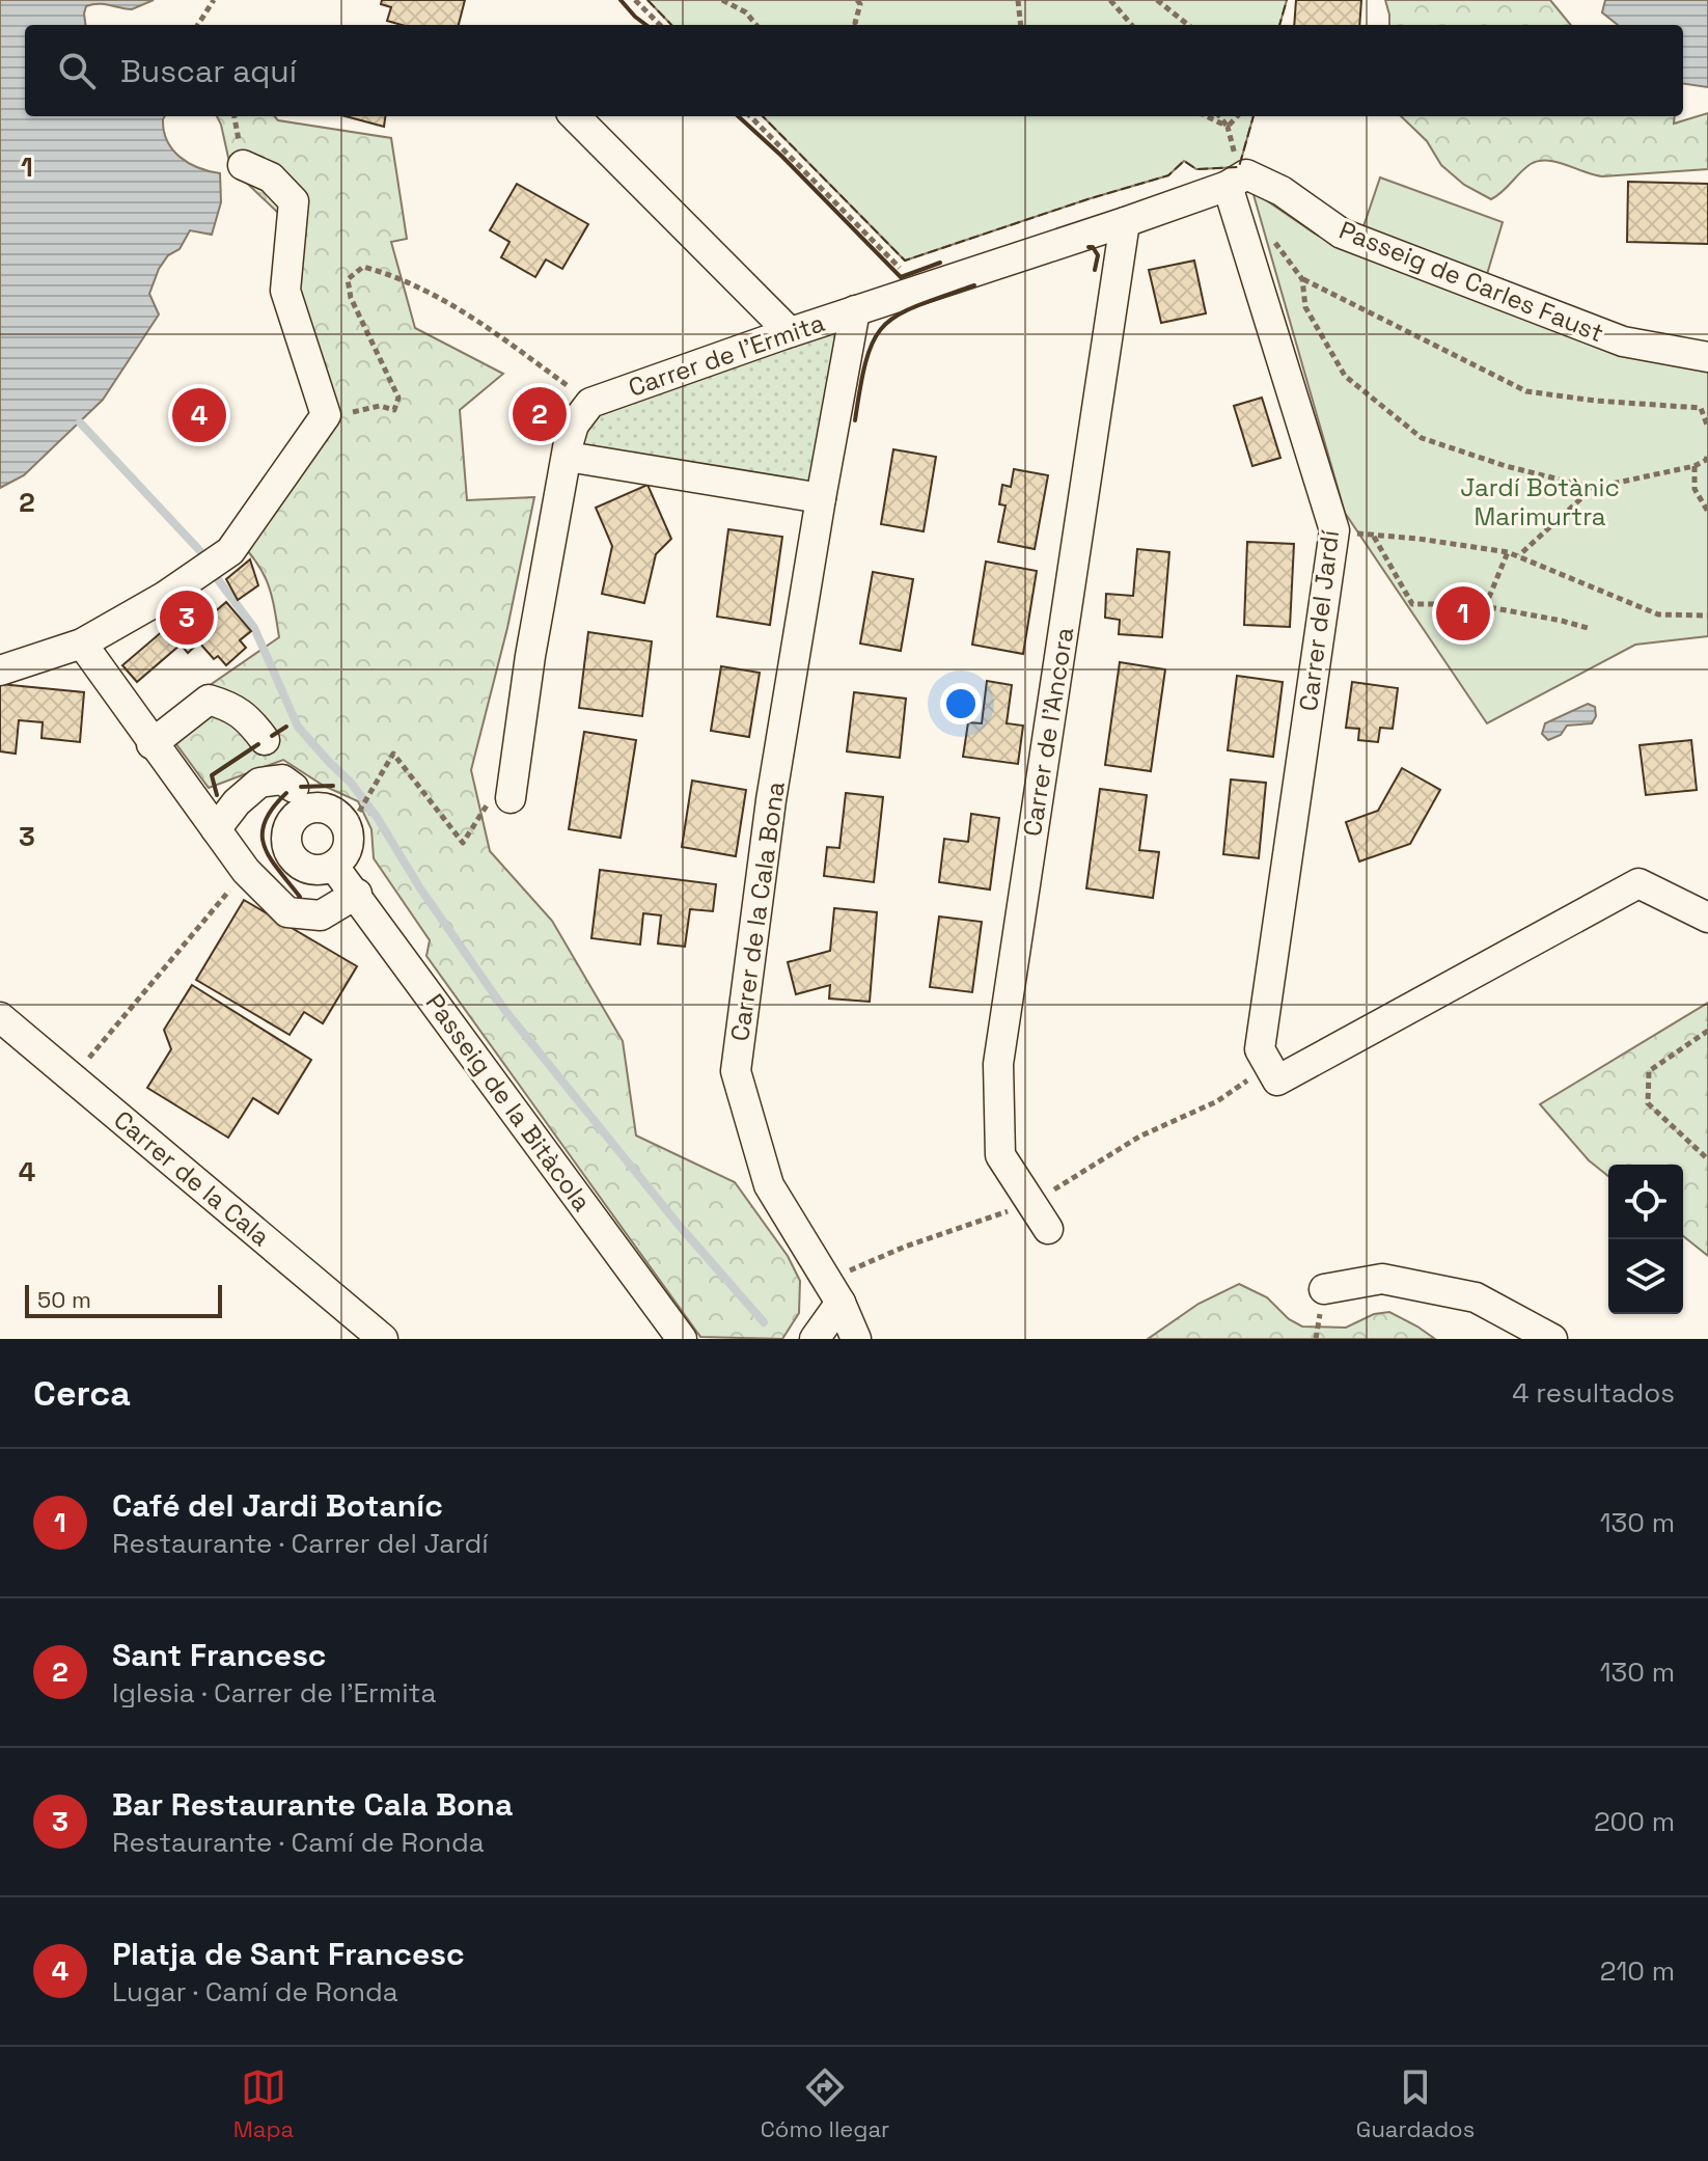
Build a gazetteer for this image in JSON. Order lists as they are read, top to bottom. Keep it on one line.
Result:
{"streets":{"street":["Passeig de Carles Faust","Carrer de l'Ermita","Carrer del Jardí","Carrer de l'Ancora","Carrer de la Cala Bona","Passeig de la Bitàcola","Carrer de la Cala"]},"crossings":[["Passeig de Carles Faust","Carrer de l'Ermita"],["Passeig de Carles Faust","Carrer del Jardí"],["Carrer de l'Ermita","Carrer del Jardí"],["Carrer de l'Ermita","Carrer de l'Ancora"],["Carrer de l'Ermita","Carrer de la Cala Bona"]],"parks":["Jardí Botànic Marimurtra"],"scale_bar":"50 m","page":{"search":"Buscar aquí","pins":["2","4","1","3"],"scale":"50 m","heading":["Cerca","4 resultados"],"list":[{"mark":"1","name":"Café del Jardi Botaníc","note":"Restaurante · Carrer del Jardí","value":"130 m"},{"mark":"2","name":"Sant Francesc","note":"Iglesia · Carrer de l'Ermita","value":"130 m"},{"mark":"3","name":"Bar Restaurante Cala Bona","note":"Restaurante · Camí de Ronda","value":"200 m"},{"mark":"4","name":"Platja de Sant Francesc","note":"Lugar · Camí de Ronda","value":"210 m"}],"nav":["Mapa","Cómo llegar","Guardados"]},"grid":{"rows":["1","2","3","4"]}}
